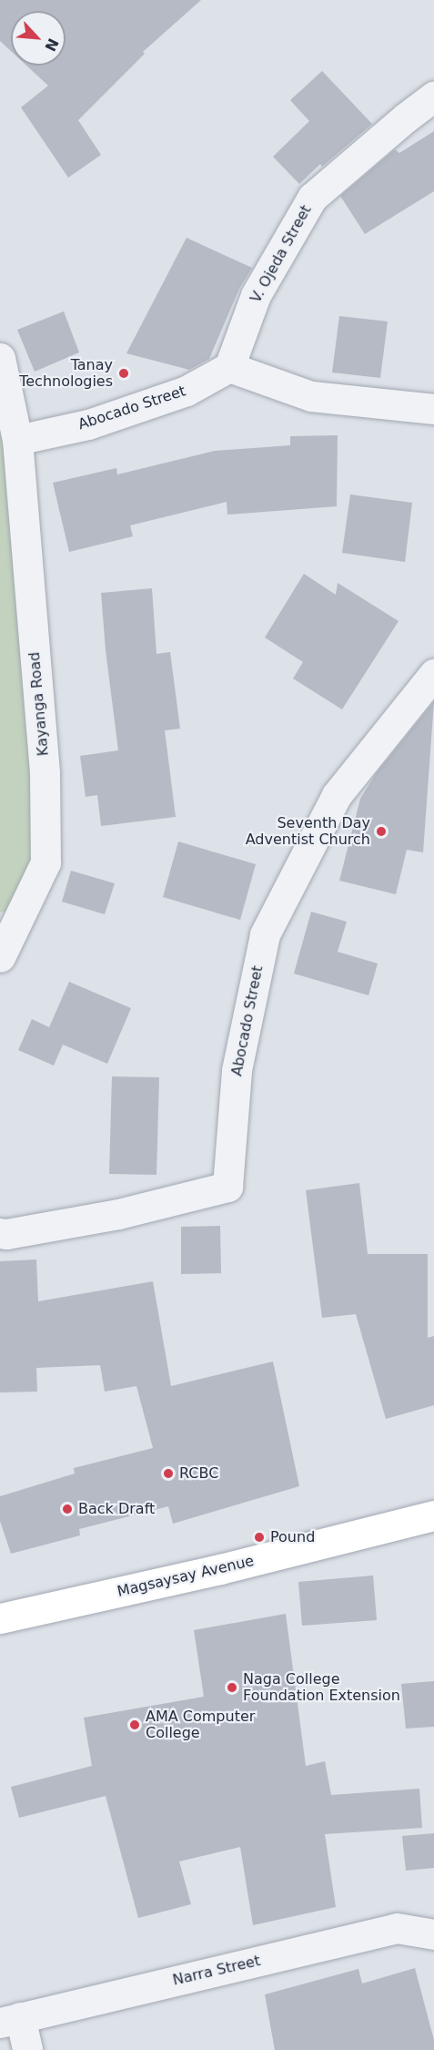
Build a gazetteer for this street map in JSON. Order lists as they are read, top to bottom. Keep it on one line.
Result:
{"streets":{"main road":["Magsaysay Avenue"],"street":["V. Ojeda Street","Abocado Street","Kayanga Road","Narra Street"]},"crossings":[["V. Ojeda Street","Abocado Street"],["Abocado Street","Kayanga Road"]],"places":["Tanay Technologies","Seventh Day Adventist Church","RCBC","Back Draft","Pound","Naga College Foundation Extension","AMA Computer College"],"north":"bottom right"}
